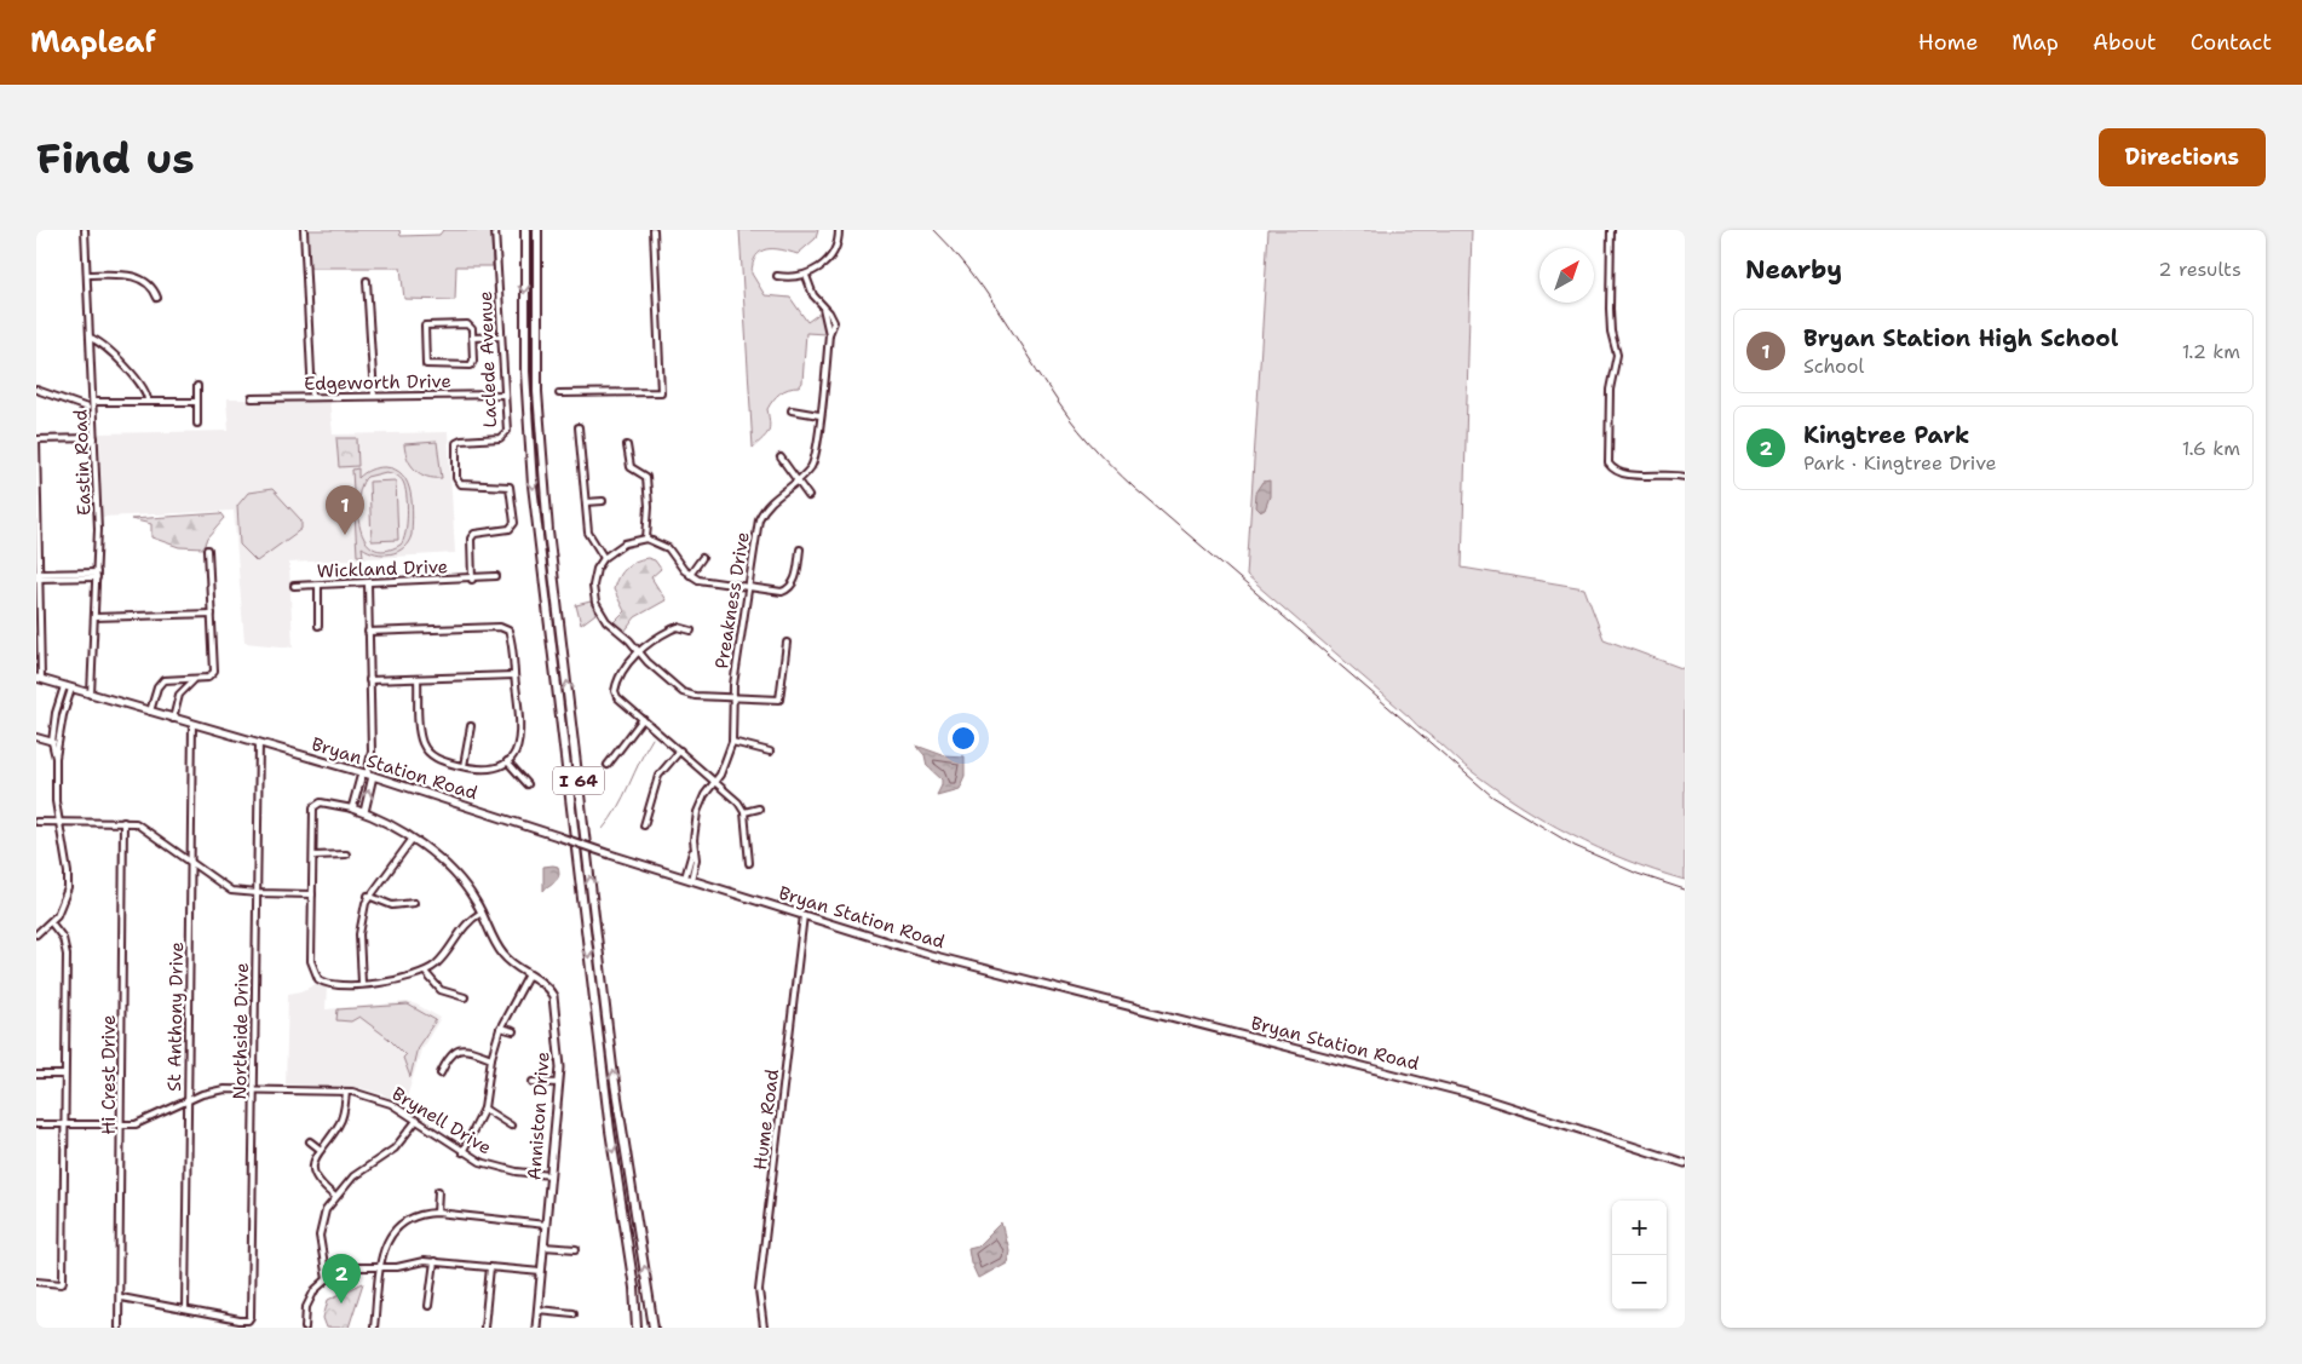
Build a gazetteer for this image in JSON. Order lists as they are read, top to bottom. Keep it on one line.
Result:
{"streets":{"highway":["I 64"],"main road":["Bryan Station Road","Anniston Drive"],"street":["Laclede Avenue","Edgeworth Drive","Eastin Road","Wickland Drive","Preakness Drive","St Anthony Drive","Northside Drive","Hi Crest Drive","Hume Road","Brynell Drive"]},"crossings":[["Laclede Avenue","Edgeworth Drive"],["Laclede Avenue","Wickland Drive"],["Eastin Road","Bryan Station Road"],["Preakness Drive","Bryan Station Road"],["Bryan Station Road","St Anthony Drive"],["Bryan Station Road","Northside Drive"],["Bryan Station Road","Hume Road"],["St Anthony Drive","Northside Drive"],["St Anthony Drive","Brynell Drive"],["Northside Drive","Brynell Drive"],["Hi Crest Drive","Brynell Drive"],["Anniston Drive","Brynell Drive"]],"north":"top right","page":{"header":"Mapleaf","nav":["Home","Map","About","Contact"],"buttons":"Directions","title":"Find us","heading":["Nearby","2 results"],"list":[{"mark":"1","name":"Bryan Station High School","note":"School","value":"1.2 km"},{"mark":"2","name":"Kingtree Park","note":"Park · Kingtree Drive","value":"1.6 km"}],"pins":["1","2"],"map_buttons":["+","−"]}}
